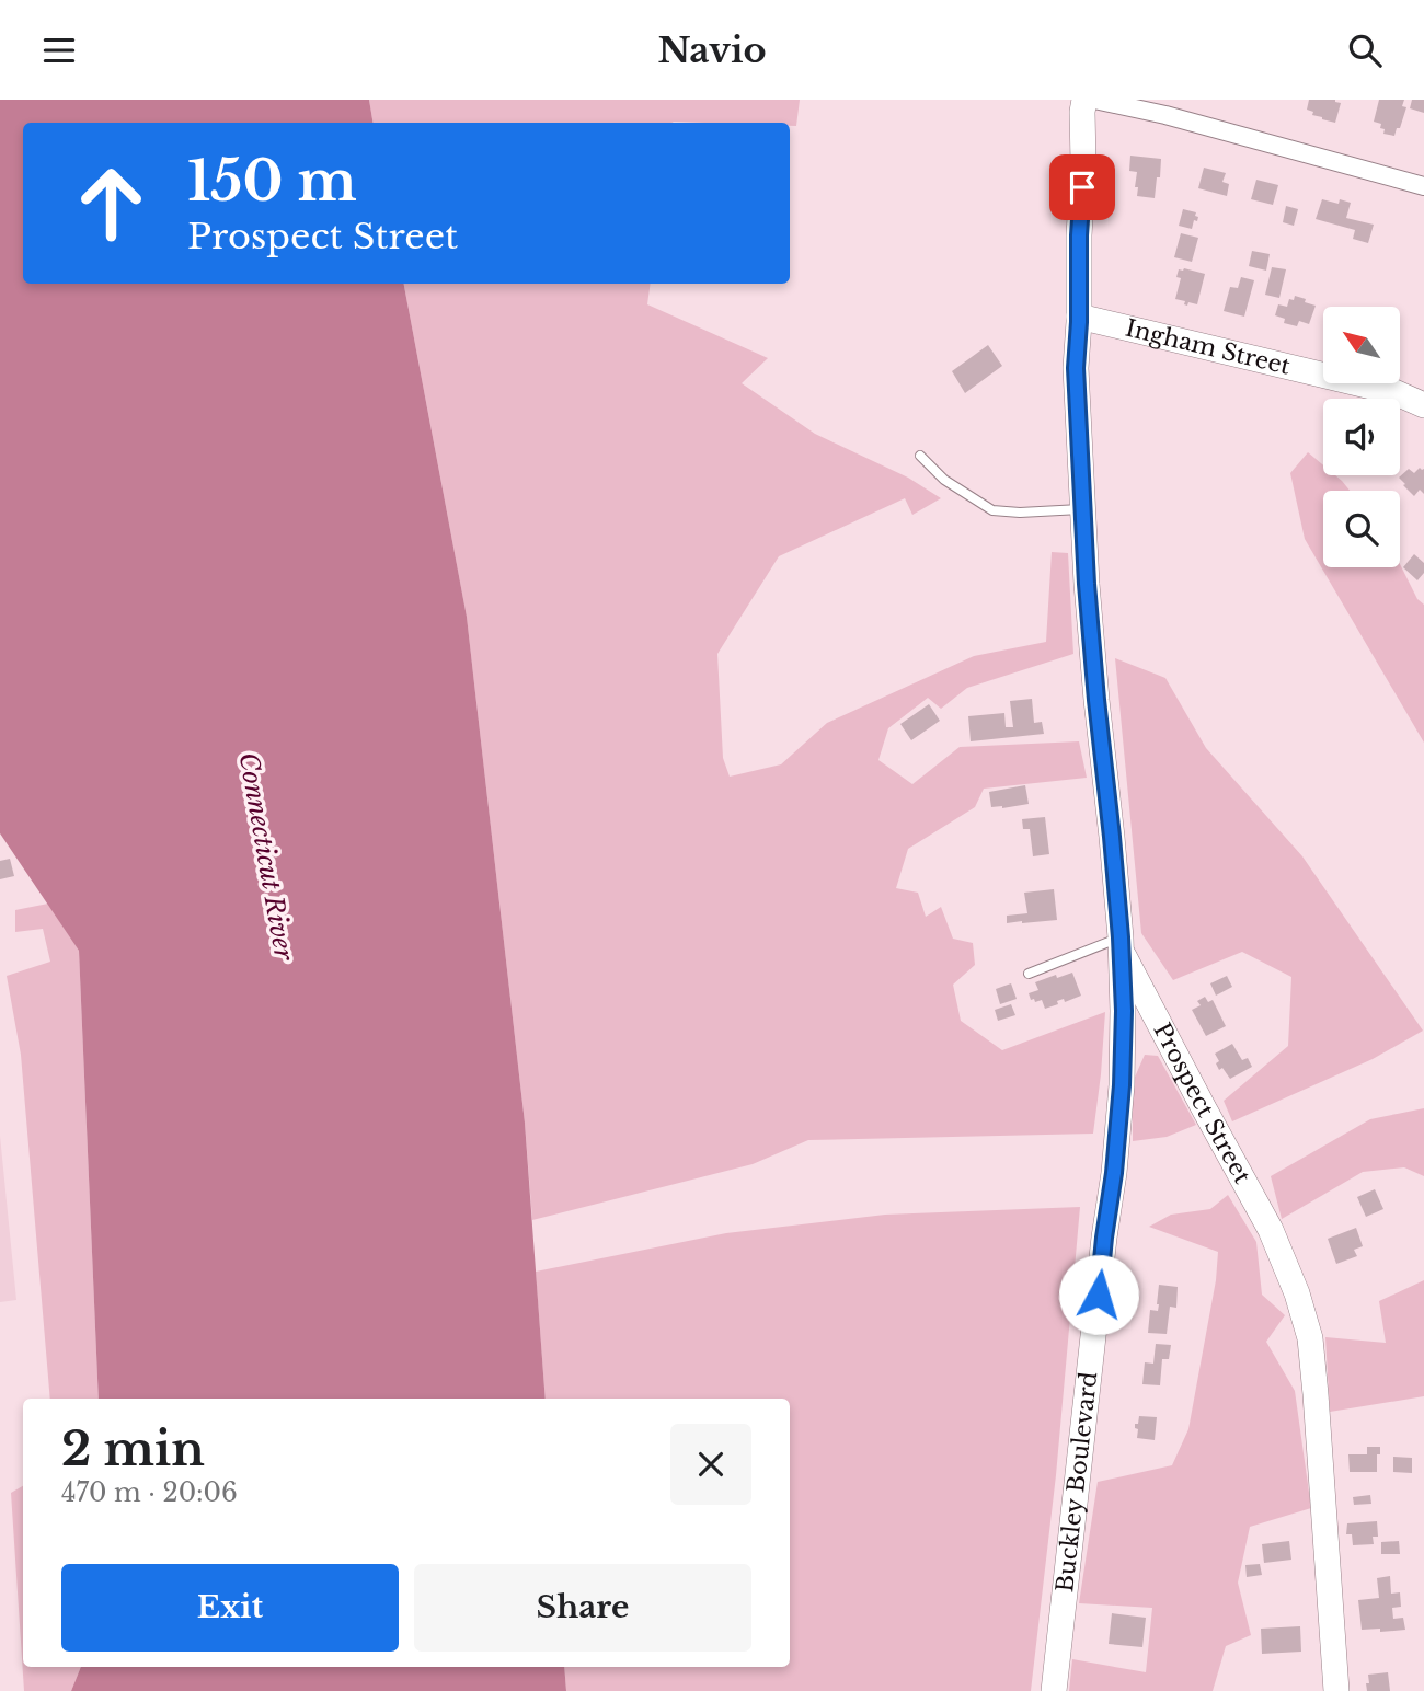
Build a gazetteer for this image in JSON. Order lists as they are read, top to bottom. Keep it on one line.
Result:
{"streets":{"main road":["Ingham Street","Prospect Street","Buckley Boulevard"]},"crossings":[["Ingham Street","Prospect Street"],["Prospect Street","Buckley Boulevard"]],"water":["Connecticut River"],"north":"top left","page":{"header":"Navio","turn":["150 m","Prospect Street"],"heading":["2 min","470 m · 20:06"],"buttons":["Exit","Share"]}}
